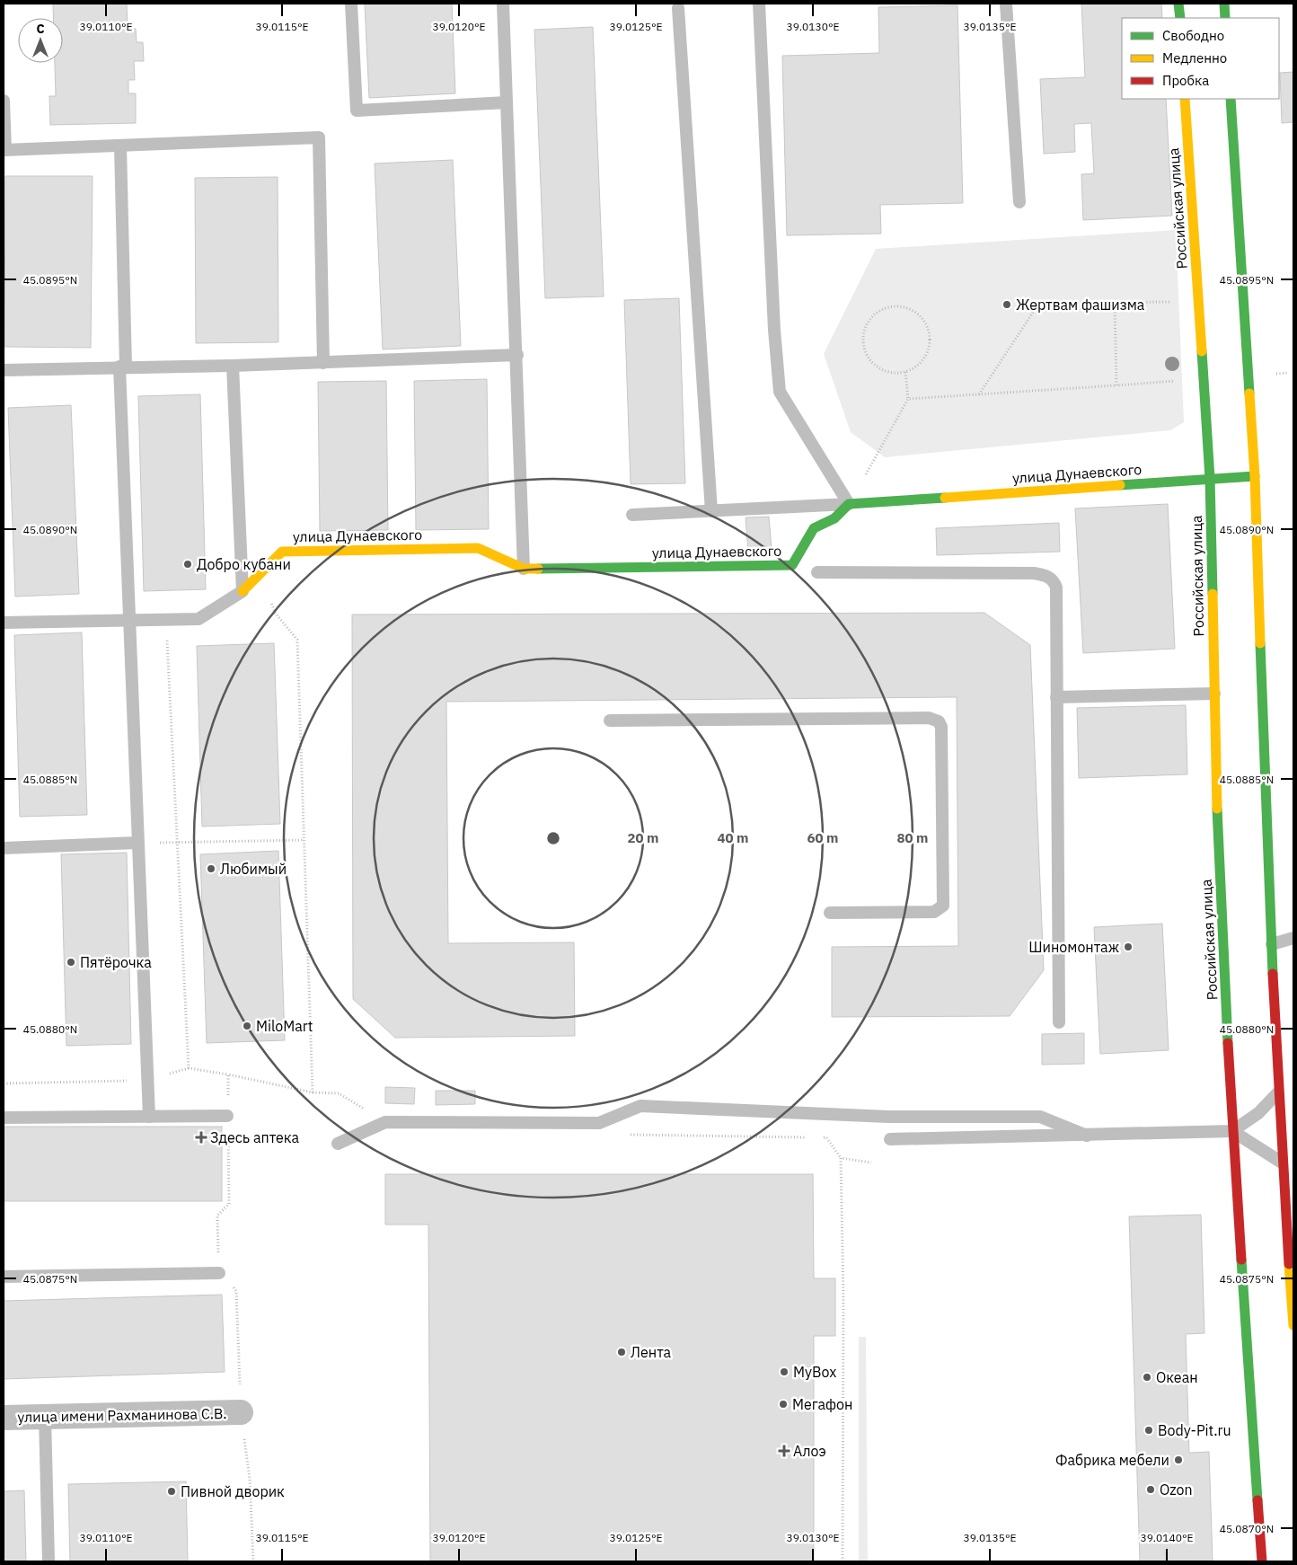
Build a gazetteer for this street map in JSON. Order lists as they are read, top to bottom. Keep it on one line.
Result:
{"streets":{"main road":["Российская улица","улица Дунаевского"],"street":["улица имени Рахманинова С.В."]},"crossings":[["Российская улица","улица Дунаевского"]],"places":{"other":["Жертвам фашизма","Добро кубани","Любимый","Шиномонтаж","Пятёрочка","MiloMart","Лента","MyBox","Океан","Мегафон","Body-Pit.ru","Фабрика мебели","Ozon","Пивной дворик"],"health":["Здесь аптека","Алоэ"]},"legend":["Свободно","Медленно","Пробка"],"north":"top","coordinates":["39.0110°E","39.0115°E","39.0120°E","39.0125°E","39.0130°E","39.0135°E","45.0895°N","45.0890°N","45.0885°N","45.0880°N","45.0875°N","45.0870°N","39.0140°E"],"rings":["20 m","40 m","60 m","80 m"]}
